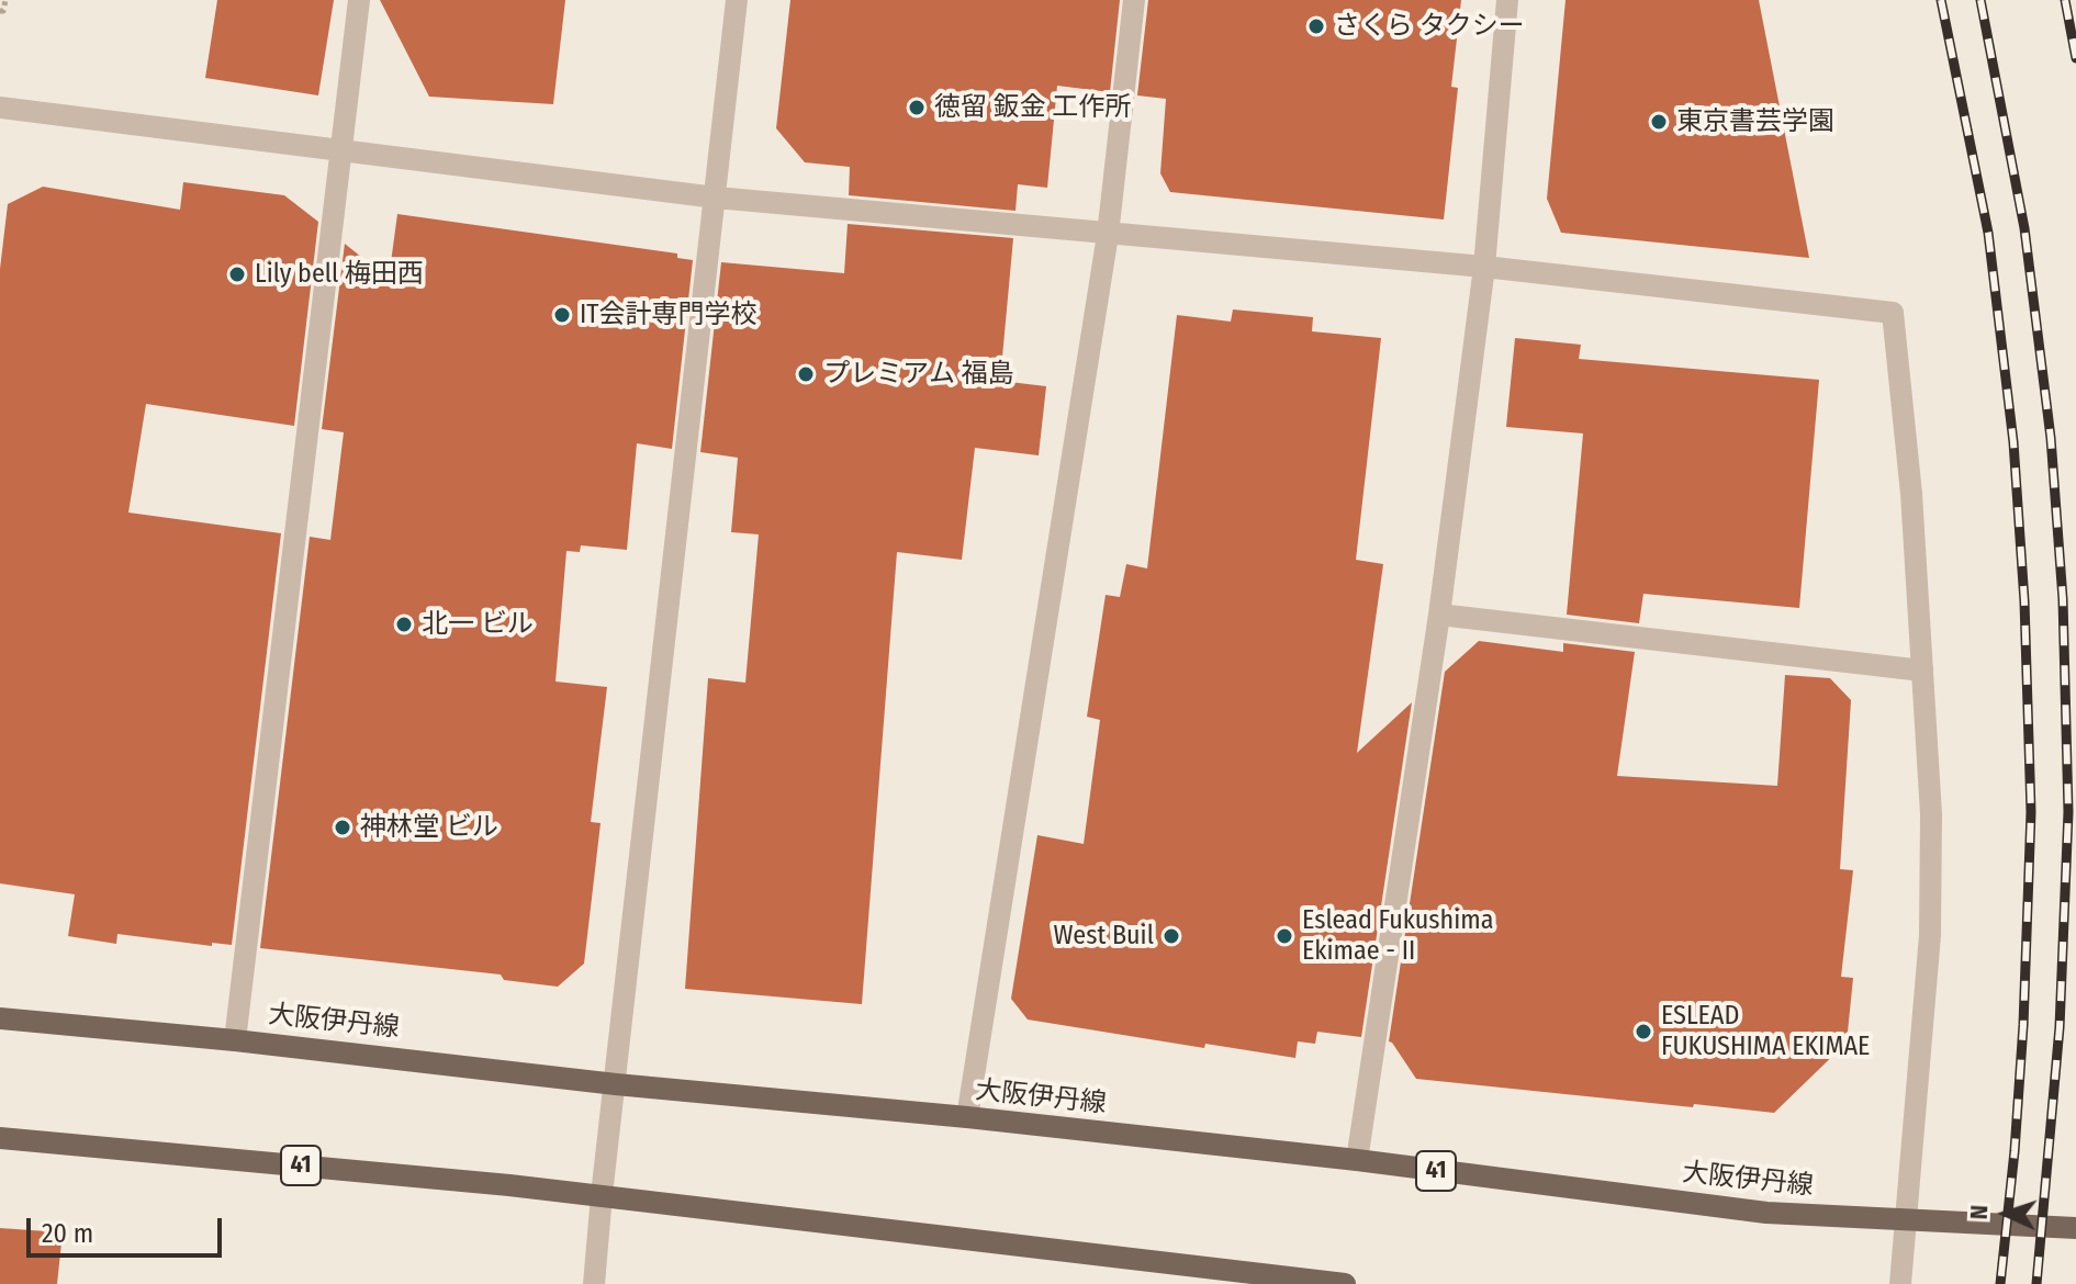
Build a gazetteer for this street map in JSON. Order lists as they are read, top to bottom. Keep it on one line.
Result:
{"streets":{"main road":["大阪伊丹線","41"]},"places":["さくら タクシー","徳留 鈑金 工作所","東京書芸学園","Lily bell 梅田西","IT会計専門学校","プレミアム 福島","北一 ビル","神林堂 ビル","West Buil","Eslead Fukushima Ekimae - II","ESLEAD FUKUSHIMA EKIMAE"],"scale_bar":"20 m","north":"left"}
